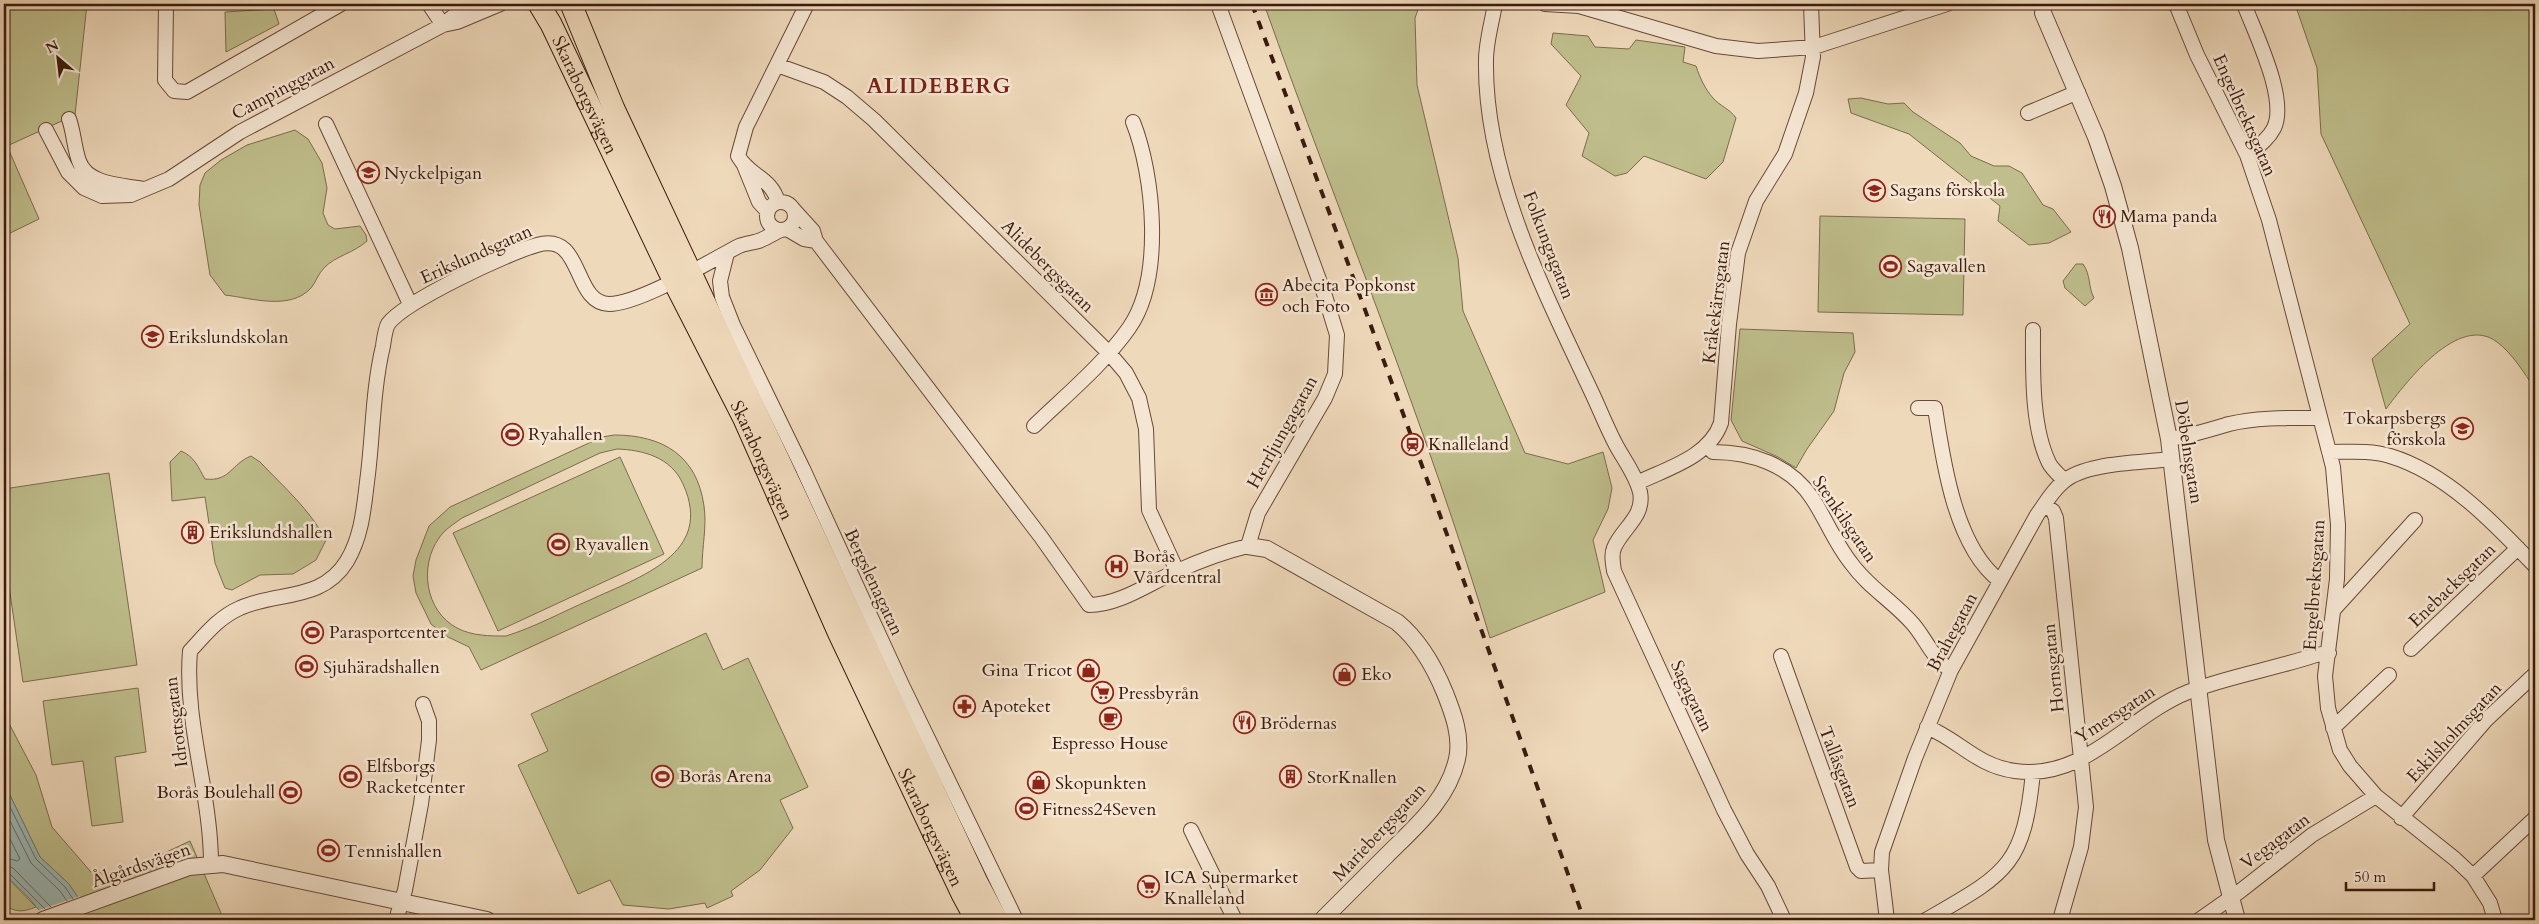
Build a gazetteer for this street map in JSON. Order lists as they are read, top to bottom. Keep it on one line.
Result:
{"streets":{"main road":["Skaraborgsvägen"],"street":["Campinggatan","Engelbrektsgatan","Folkungagatan","Erikslundsgatan","Alidebergsgatan","Kråkekärrsgatan","Herrljungagatan","Döbelnsgatan","Stenkilsgatan","Bergslenagatan","Enebacksgatan","Brahegatan","Hornsgatan","Sagagatan","Ymersgatan","Idrottsgatan","Eskilsholmsgatan","Tallåsgatan","Mariebergsgatan","Vegagatan","Ålgårdsvägen"]},"crossings":[["Skaraborgsvägen","Erikslundsgatan"],["Engelbrektsgatan","Ymersgatan"],["Engelbrektsgatan","Eskilsholmsgatan"],["Engelbrektsgatan","Vegagatan"],["Folkungagatan","Kråkekärrsgatan"],["Folkungagatan","Sagagatan"],["Erikslundsgatan","Idrottsgatan"],["Kråkekärrsgatan","Stenkilsgatan"],["Kråkekärrsgatan","Sagagatan"],["Herrljungagatan","Mariebergsgatan"],["Döbelnsgatan","Brahegatan"],["Döbelnsgatan","Ymersgatan"],["Döbelnsgatan","Vegagatan"],["Stenkilsgatan","Brahegatan"],["Brahegatan","Hornsgatan"],["Brahegatan","Ymersgatan"],["Brahegatan","Tallåsgatan"],["Hornsgatan","Ymersgatan"],["Idrottsgatan","Ålgårdsvägen"]],"districts":["ALIDEBERG"],"places":{"school or university":["Nyckelpigan","Sagans förskola","Erikslundskolan","Tokarpsbergs förskola"],"restaurant":["Mama panda","Brödernas"],"sports":["Sagavallen","Ryahallen","Ryavallen","Parasportcenter","Sjuhäradshallen","Elfsborgs Racketcenter","Borås Arena","Borås Boulehall","Fitness24Seven","Tennishallen"],"museum":["Abecita Popkonst och Foto"],"station":["Knalleland"],"building":["Erikslundshallen","StorKnallen"],"hospital":["Borås Vårdcentral"],"shop":["Gina Tricot","Eko","Skopunkten"],"supermarket":["Pressbyrån","ICA Supermarket Knalleland"],"pharmacy":["Apoteket"],"cafe":["Espresso House"]},"scale_bar":"50 m","north":"top left"}
